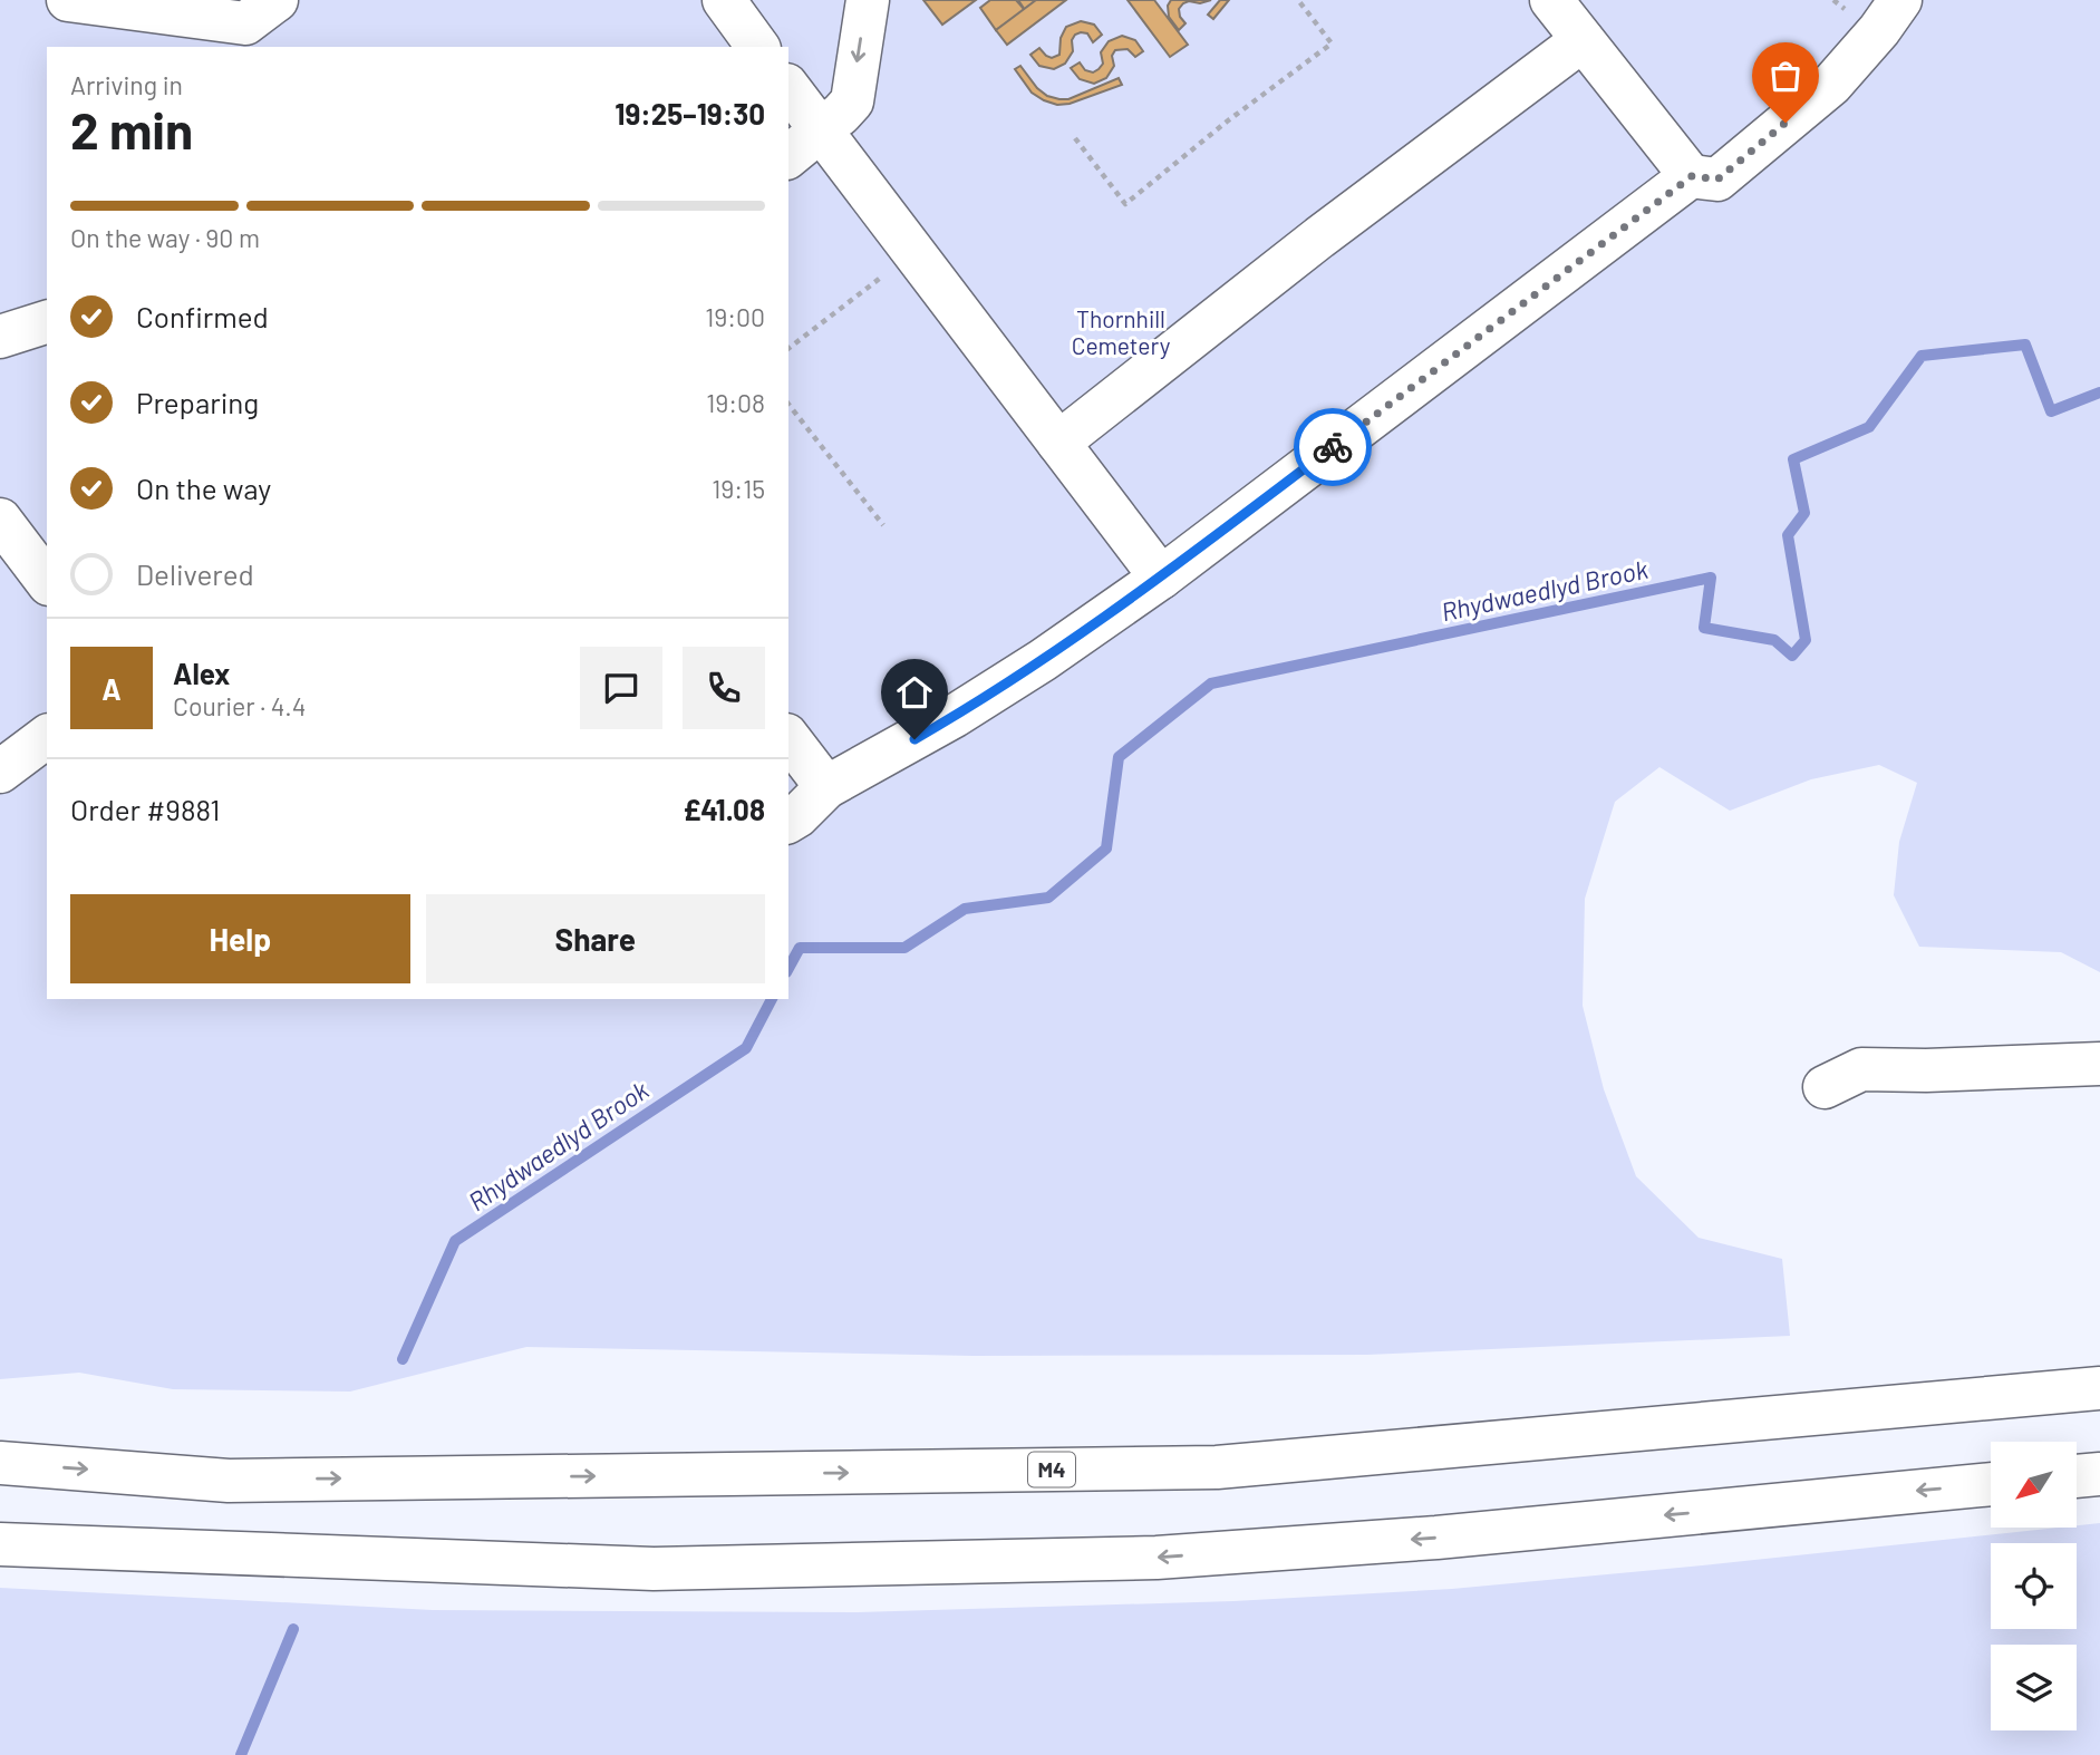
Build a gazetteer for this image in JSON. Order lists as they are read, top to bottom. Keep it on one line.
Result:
{"streets":{"main road":["M4"]},"water":["Rhydwaedlyd Brook"],"parks":["Thornhill Cemetery"],"north":"bottom left","page":{"heading":["2 min","Arriving in","19:25–19:30"],"panel":["Alex","Courier · 4.4","Order #9881","£41.08"],"bar":"On the way · 90 m","list":[["Confirmed","19:00"],["Preparing","19:08"],["On the way","19:15"],"Delivered"],"round":"A","buttons":["Help","Share"]}}
